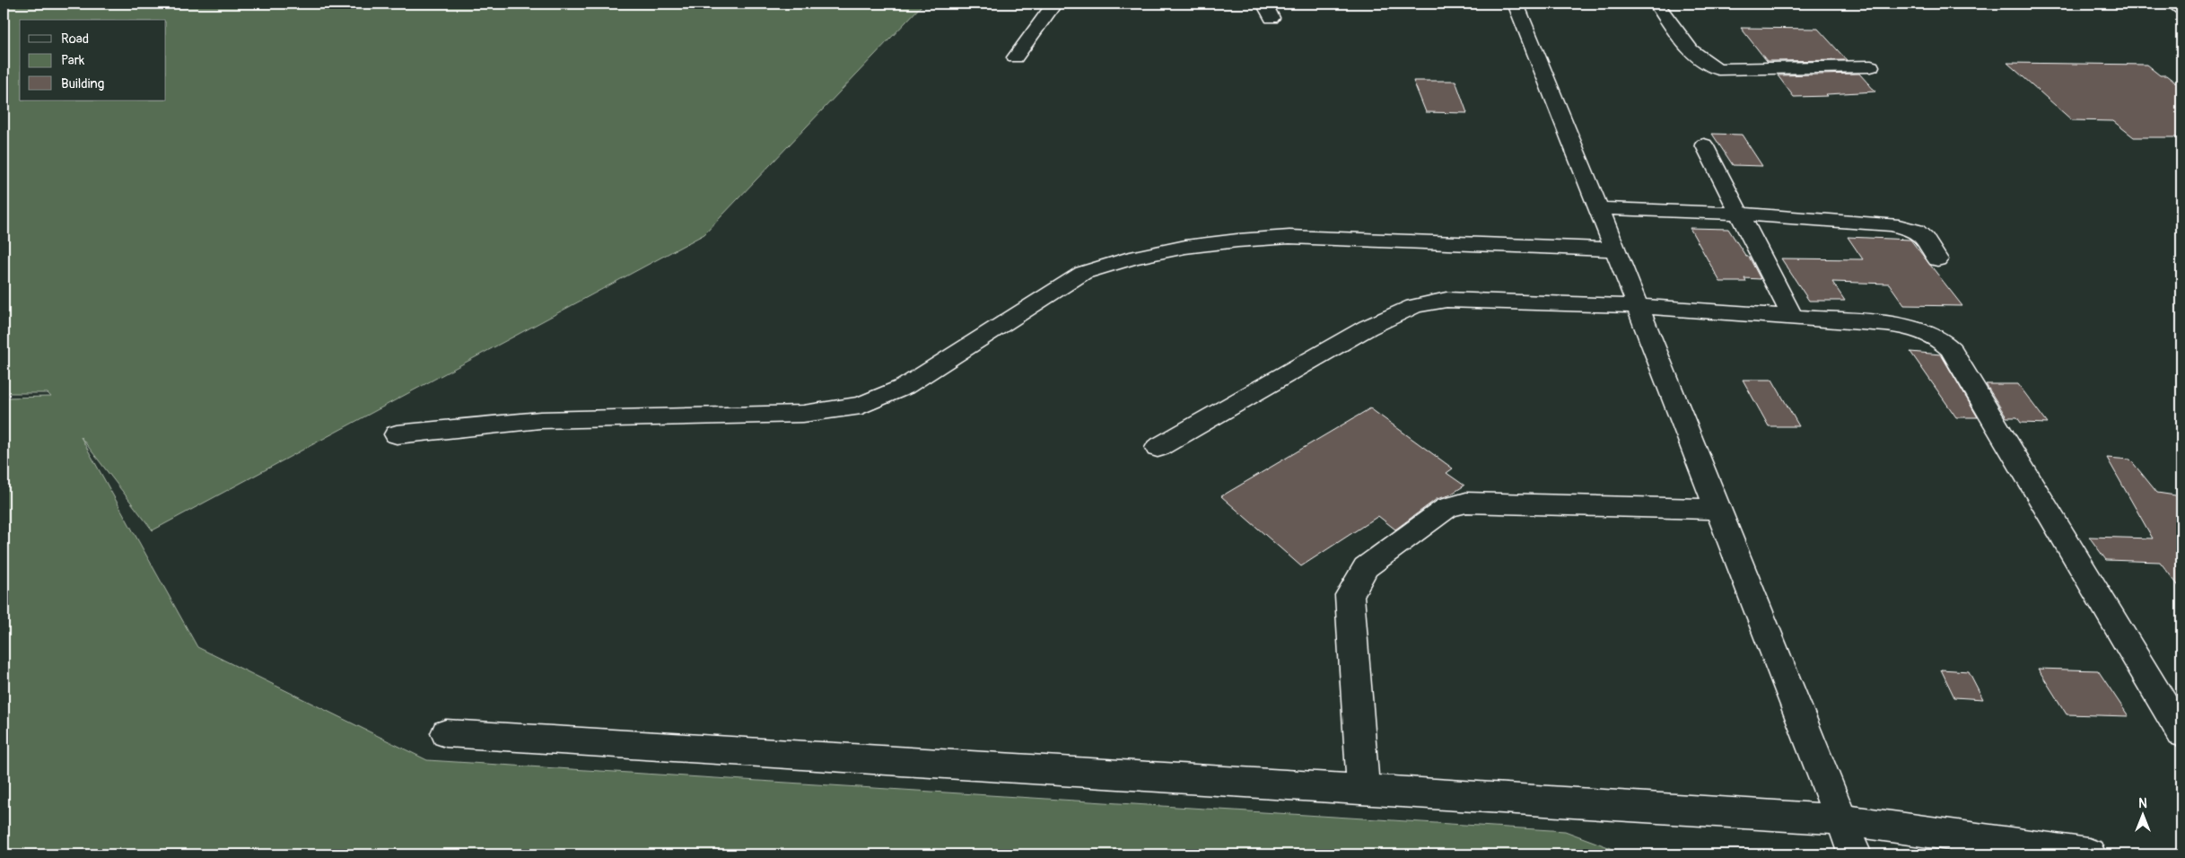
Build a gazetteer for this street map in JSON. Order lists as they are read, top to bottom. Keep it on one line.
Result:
{"legend":["Road","Park","Building"],"north":"top"}
